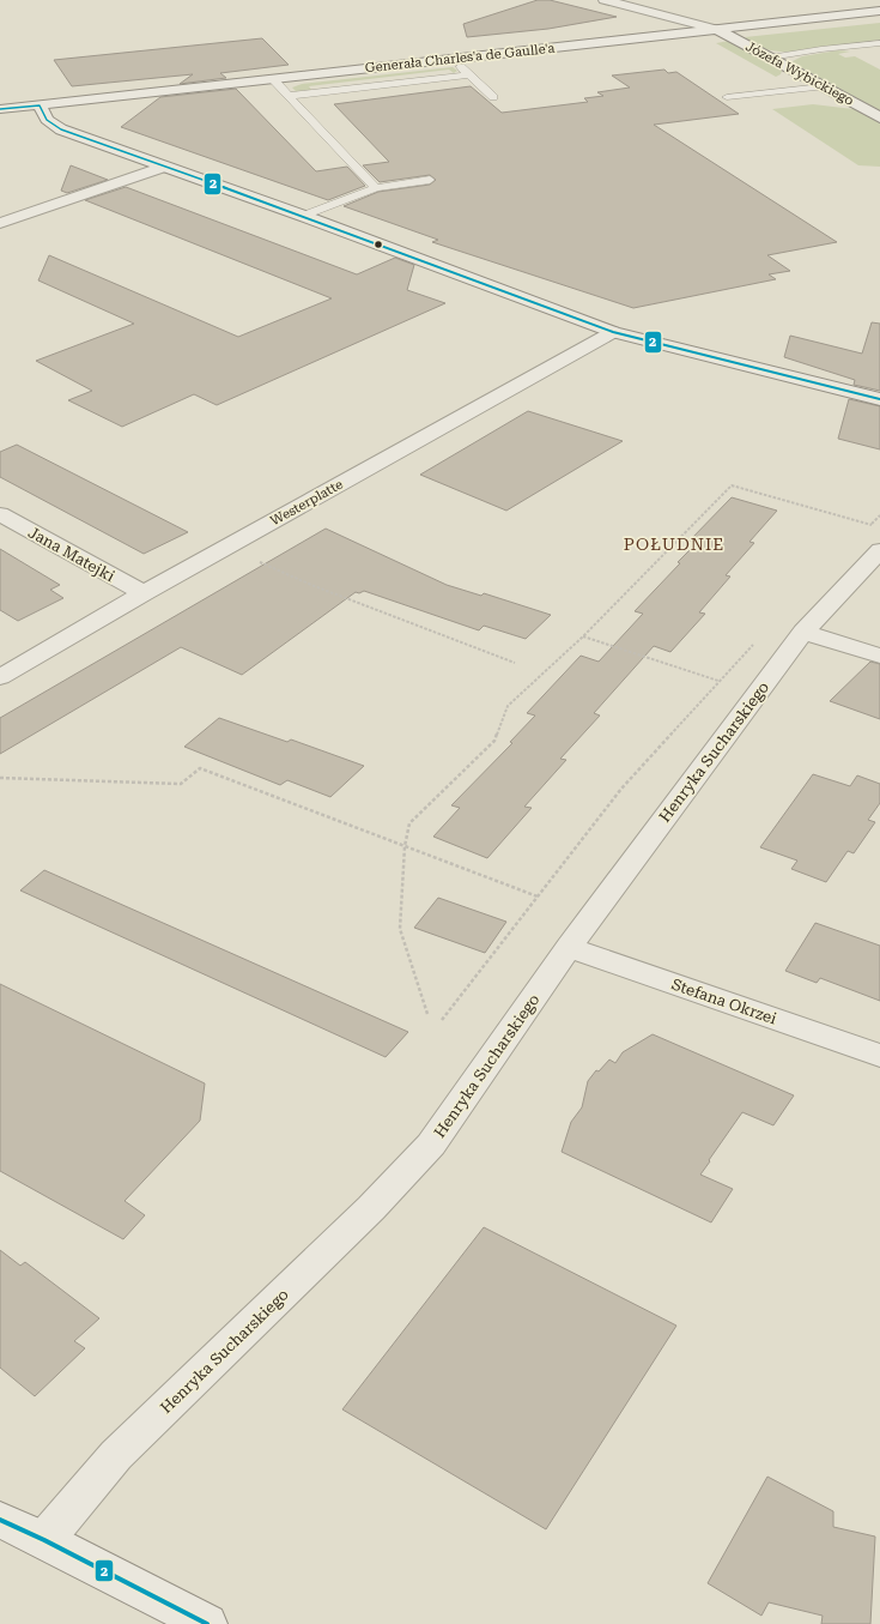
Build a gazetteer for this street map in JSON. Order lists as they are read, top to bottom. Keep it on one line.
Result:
{"streets":{"street":["Generała Charles'a de Gaulle'a","Józefa Wybickiego","Westerplatte","Jana Matejki","Henryka Sucharskiego","Stefana Okrzei"]},"crossings":[["Generała Charles'a de Gaulle'a","Józefa Wybickiego"],["Westerplatte","Jana Matejki"],["Henryka Sucharskiego","Stefana Okrzei"]],"districts":["POŁUDNIE"],"lines":["transit line 2"]}
